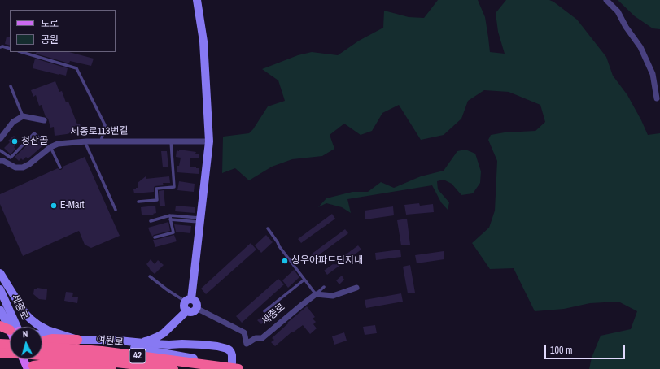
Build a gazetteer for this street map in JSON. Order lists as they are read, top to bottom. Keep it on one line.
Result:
{"streets":{"highway":["여원로","42"],"street":["세종로113번길","세종로"]},"places":["청산골","E-Mart","상우아파트단지내"],"legend":["도로","공원"],"scale_bar":"100 m","north":"top"}
